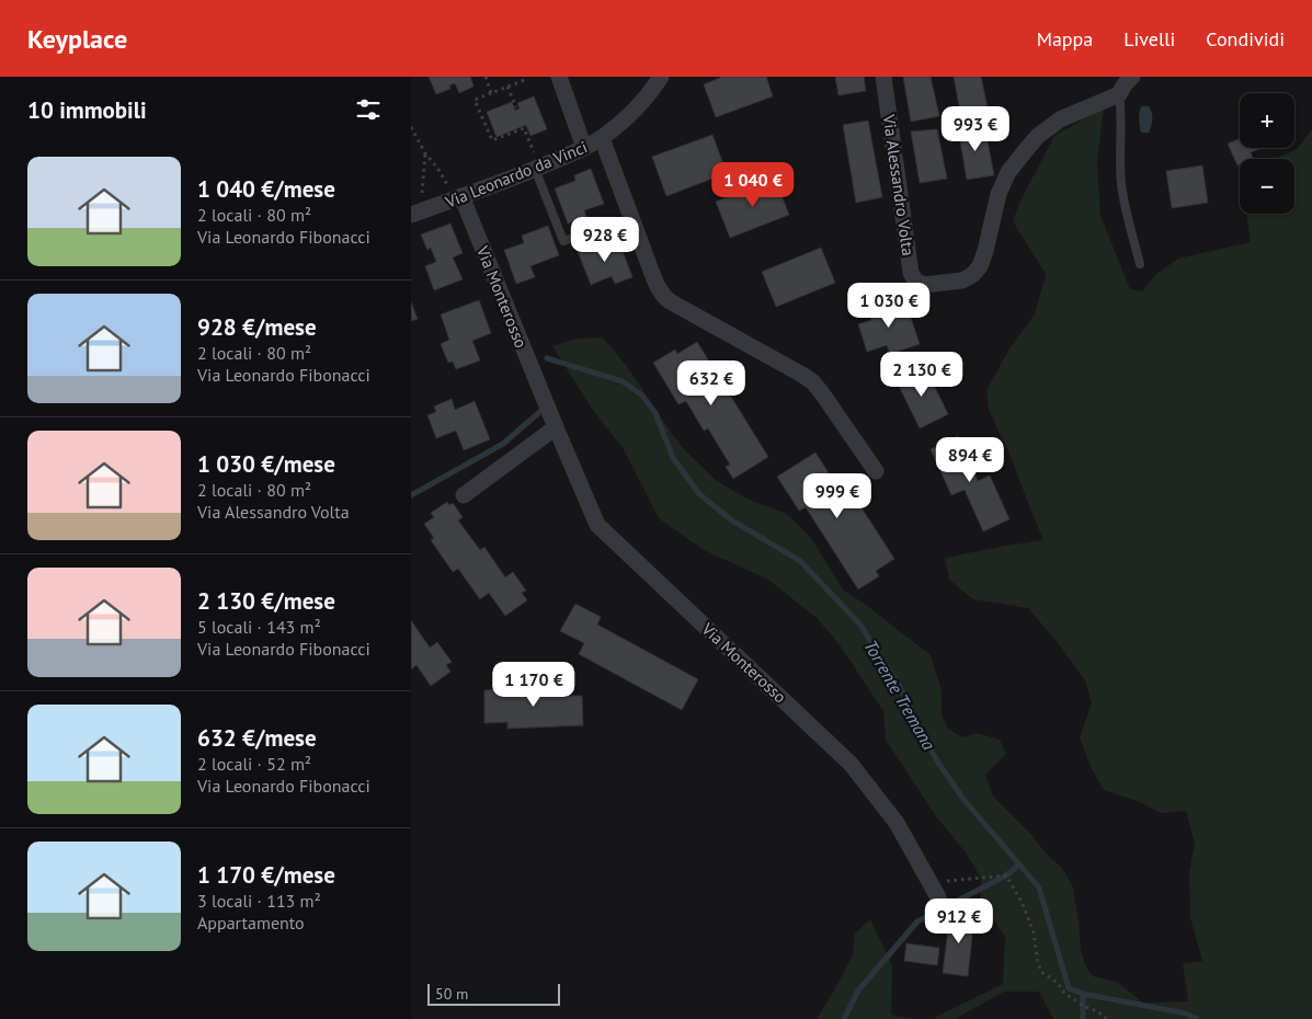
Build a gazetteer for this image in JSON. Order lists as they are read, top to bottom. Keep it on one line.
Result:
{"streets":{"street":["Via Leonardo da Vinci","Via Alessandro Volta","Via Monterosso"]},"crossings":[["Via Leonardo da Vinci","Via Monterosso"]],"water":["Torrente Tremana"],"scale_bar":"50 m","page":{"header":"Keyplace","nav":["Mappa","Livelli","Condividi"],"heading":"10 immobili","map_buttons":["+","−"],"price":["993 €","1 040 €","928 €","1 030 €","2 130 €","632 €","894 €","999 €","1 170 €","912 €"],"list":[{"name":"1 040 €/mese","note":"2 locali · 80 m² · Via Leonardo Fibonacci"},{"name":"928 €/mese","note":"2 locali · 80 m² · Via Leonardo Fibonacci"},{"name":"1 030 €/mese","note":"2 locali · 80 m² · Via Alessandro Volta"},{"name":"2 130 €/mese","note":"5 locali · 143 m² · Via Leonardo Fibonacci"},{"name":"632 €/mese","note":"2 locali · 52 m² · Via Leonardo Fibonacci"},{"name":"1 170 €/mese","note":"3 locali · 113 m² · Appartamento"}],"scale":"50 m"}}
